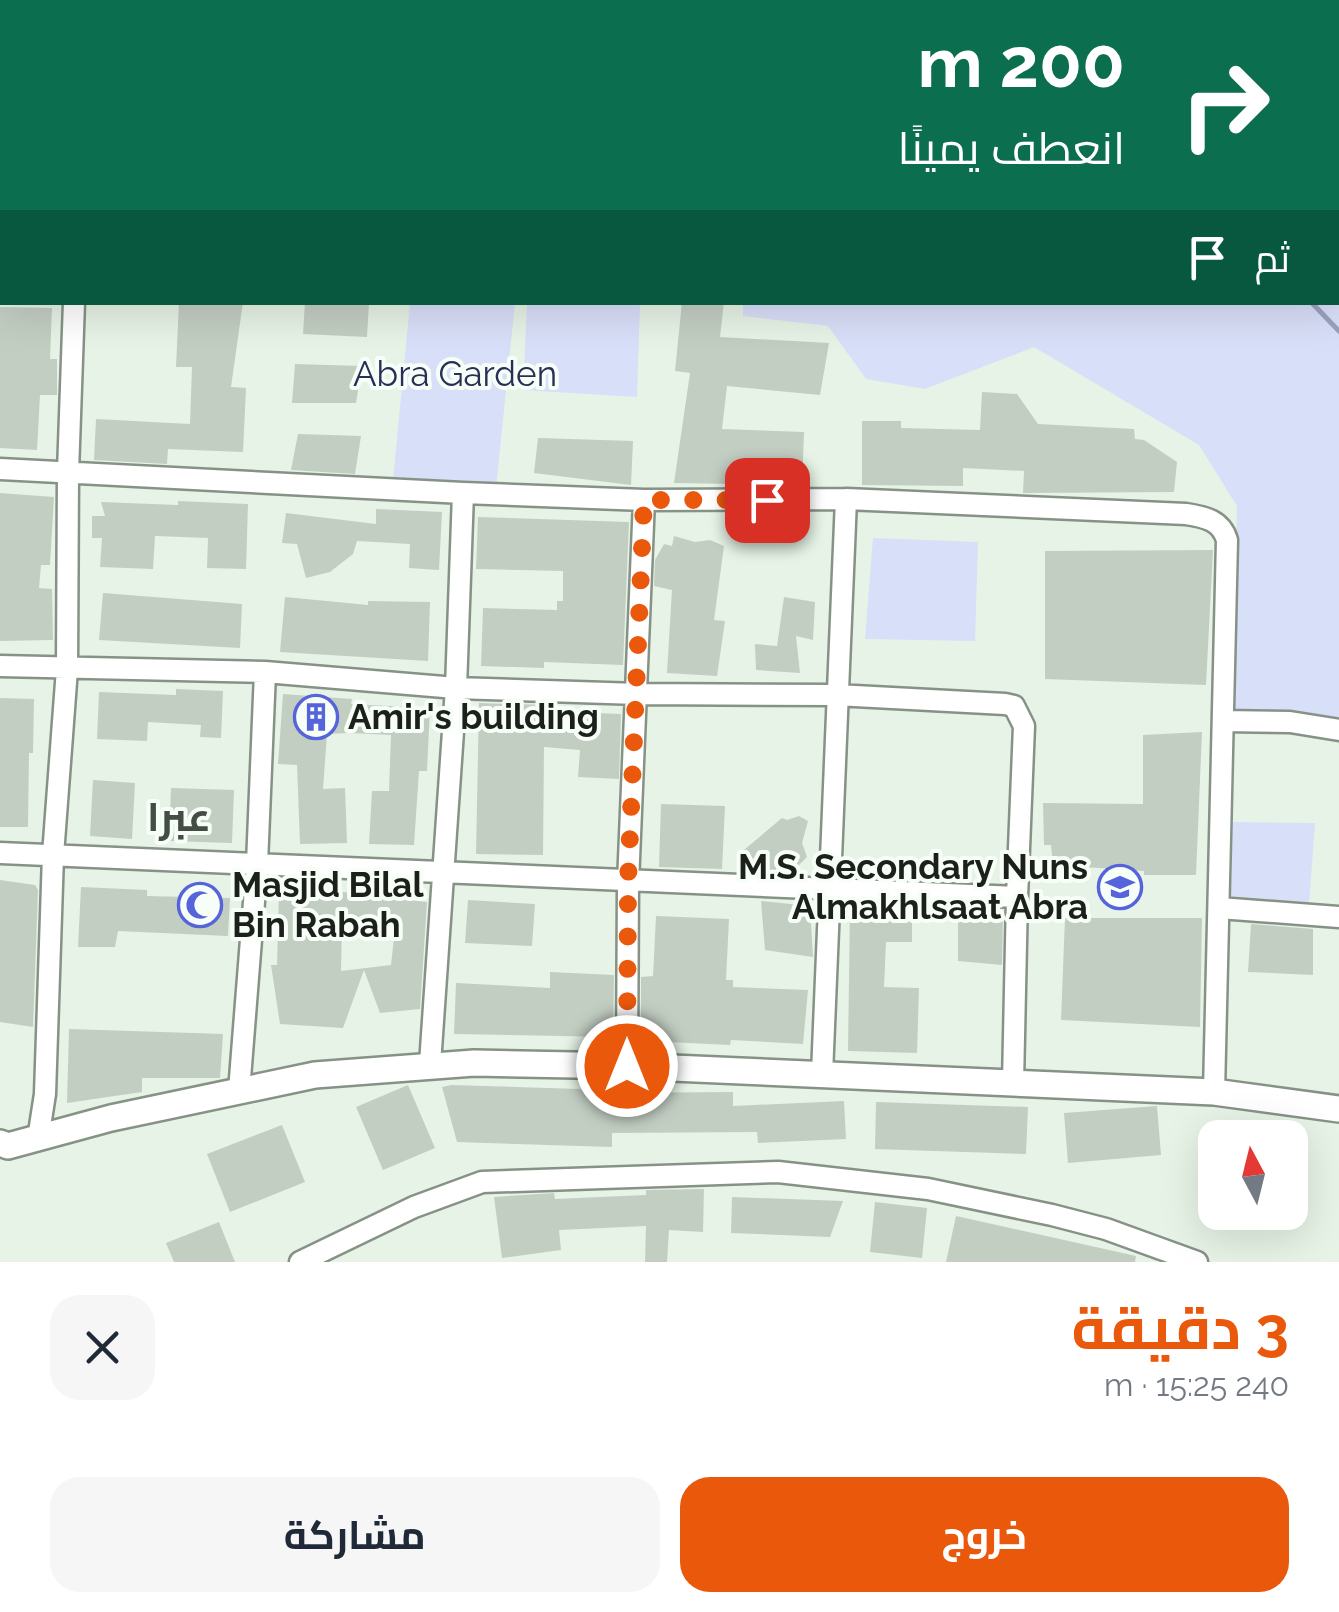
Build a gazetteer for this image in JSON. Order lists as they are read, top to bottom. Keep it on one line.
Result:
{"districts":["عبرا"],"parks":["Abra Garden"],"places":{"building":["Amir's building"],"school or university":["M.S. Secondary Nuns Almakhlsaat Abra"],"mosque":["Masjid Bilal Bin Rabah"]},"north":"top","page":{"turn":["200 m","انعطف يمينًا"],"then":"ثم","heading":["3 دقيقة","240 m · 15:25"],"buttons":["خروج","مشاركة"]}}
